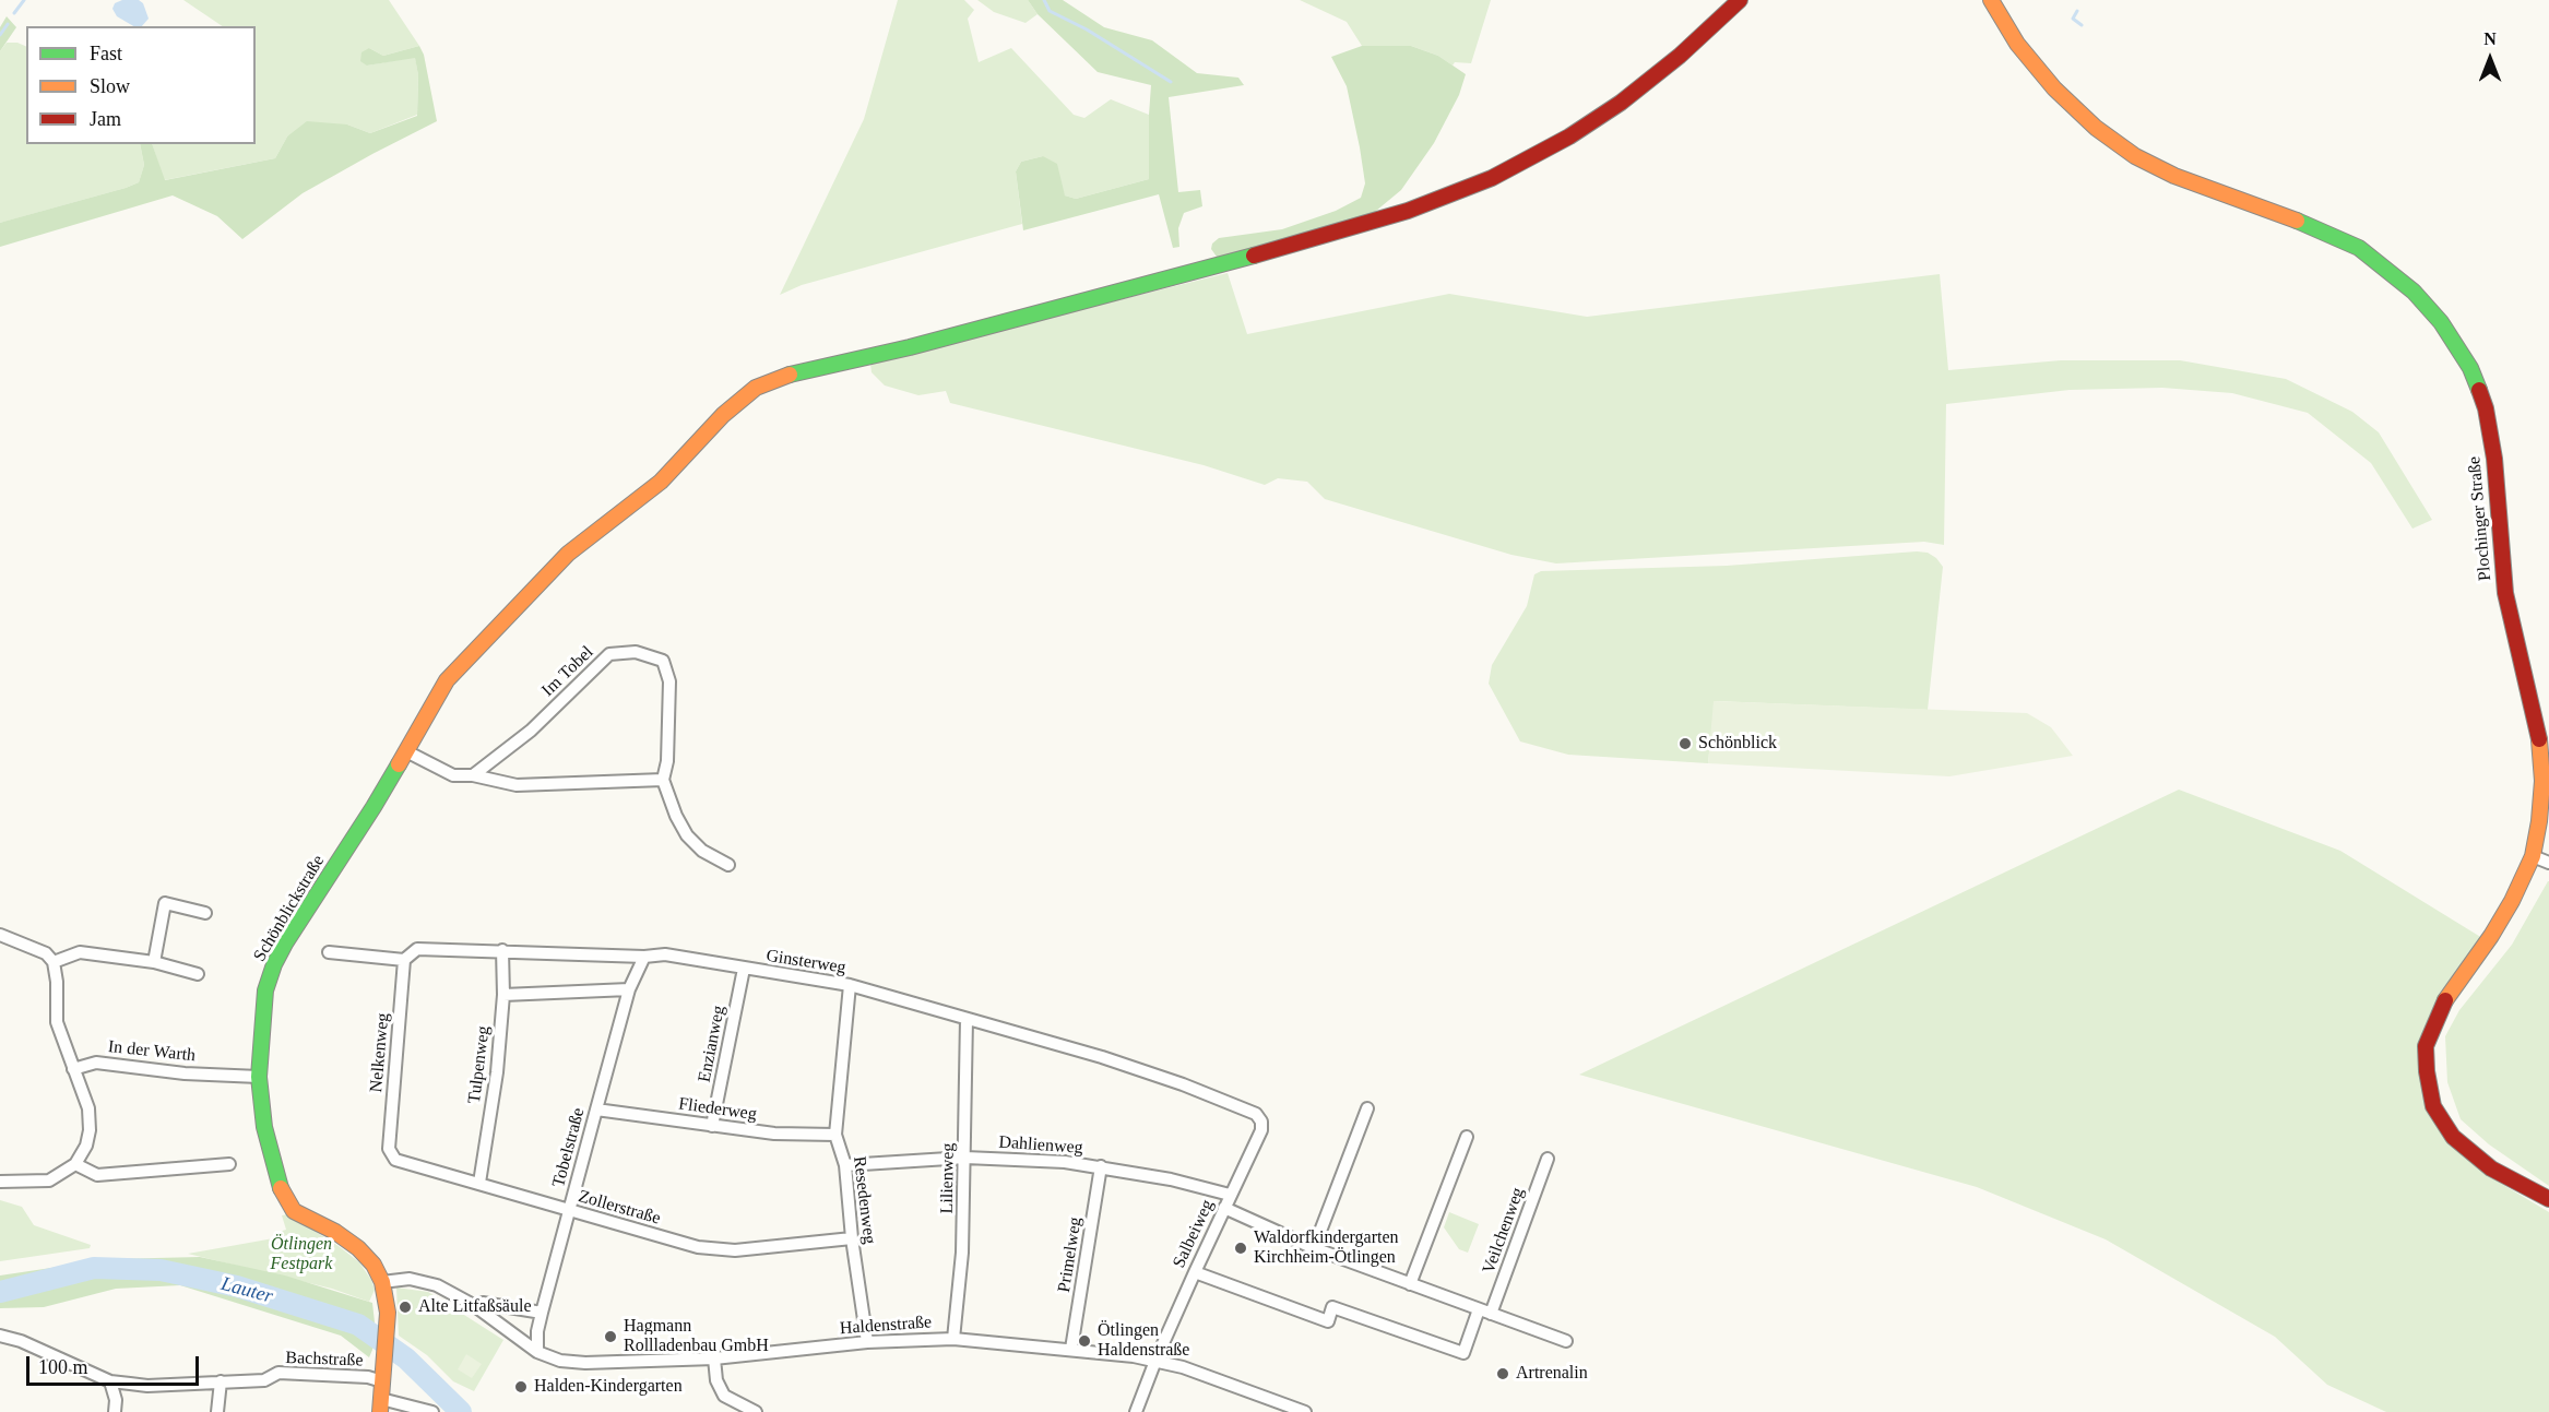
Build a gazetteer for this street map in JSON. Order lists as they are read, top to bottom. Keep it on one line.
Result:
{"streets":{"street":["Plochinger Straße","Im Tobel","Schönblickstraße","Ginsterweg","Enzianweg","In der Warth","Nelkenweg","Tulpenweg","Fliederweg","Dahlienweg","Tobelstraße","Lilienweg","Resedenweg","Zollerstraße","Veilchenweg","Salbeiweg","Primelweg","Haldenstraße","Bachstraße"]},"crossings":[["Schönblickstraße","In der Warth"],["Schönblickstraße","Haldenstraße"],["Ginsterweg","Enzianweg"],["Ginsterweg","Nelkenweg"],["Ginsterweg","Tulpenweg"],["Ginsterweg","Tobelstraße"],["Ginsterweg","Lilienweg"],["Ginsterweg","Resedenweg"],["Ginsterweg","Salbeiweg"],["Enzianweg","Fliederweg"],["Nelkenweg","Zollerstraße"],["Tulpenweg","Zollerstraße"],["Fliederweg","Tobelstraße"],["Fliederweg","Resedenweg"],["Dahlienweg","Lilienweg"],["Dahlienweg","Resedenweg"],["Dahlienweg","Salbeiweg"],["Dahlienweg","Primelweg"],["Tobelstraße","Zollerstraße"],["Tobelstraße","Haldenstraße"],["Lilienweg","Haldenstraße"],["Resedenweg","Zollerstraße"],["Resedenweg","Haldenstraße"],["Veilchenweg","Salbeiweg"],["Salbeiweg","Haldenstraße"],["Primelweg","Haldenstraße"]],"water":["Lauter"],"parks":["Ötlingen Festpark"],"places":["Schönblick","Waldorfkindergarten Kirchheim-Ötlingen","Alte Litfaßsäule","Hagmann Rollladenbau GmbH","Ötlingen Haldenstraße","Artrenalin","Halden-Kindergarten"],"legend":["Fast","Slow","Jam"],"scale_bar":"100 m","north":"top"}
